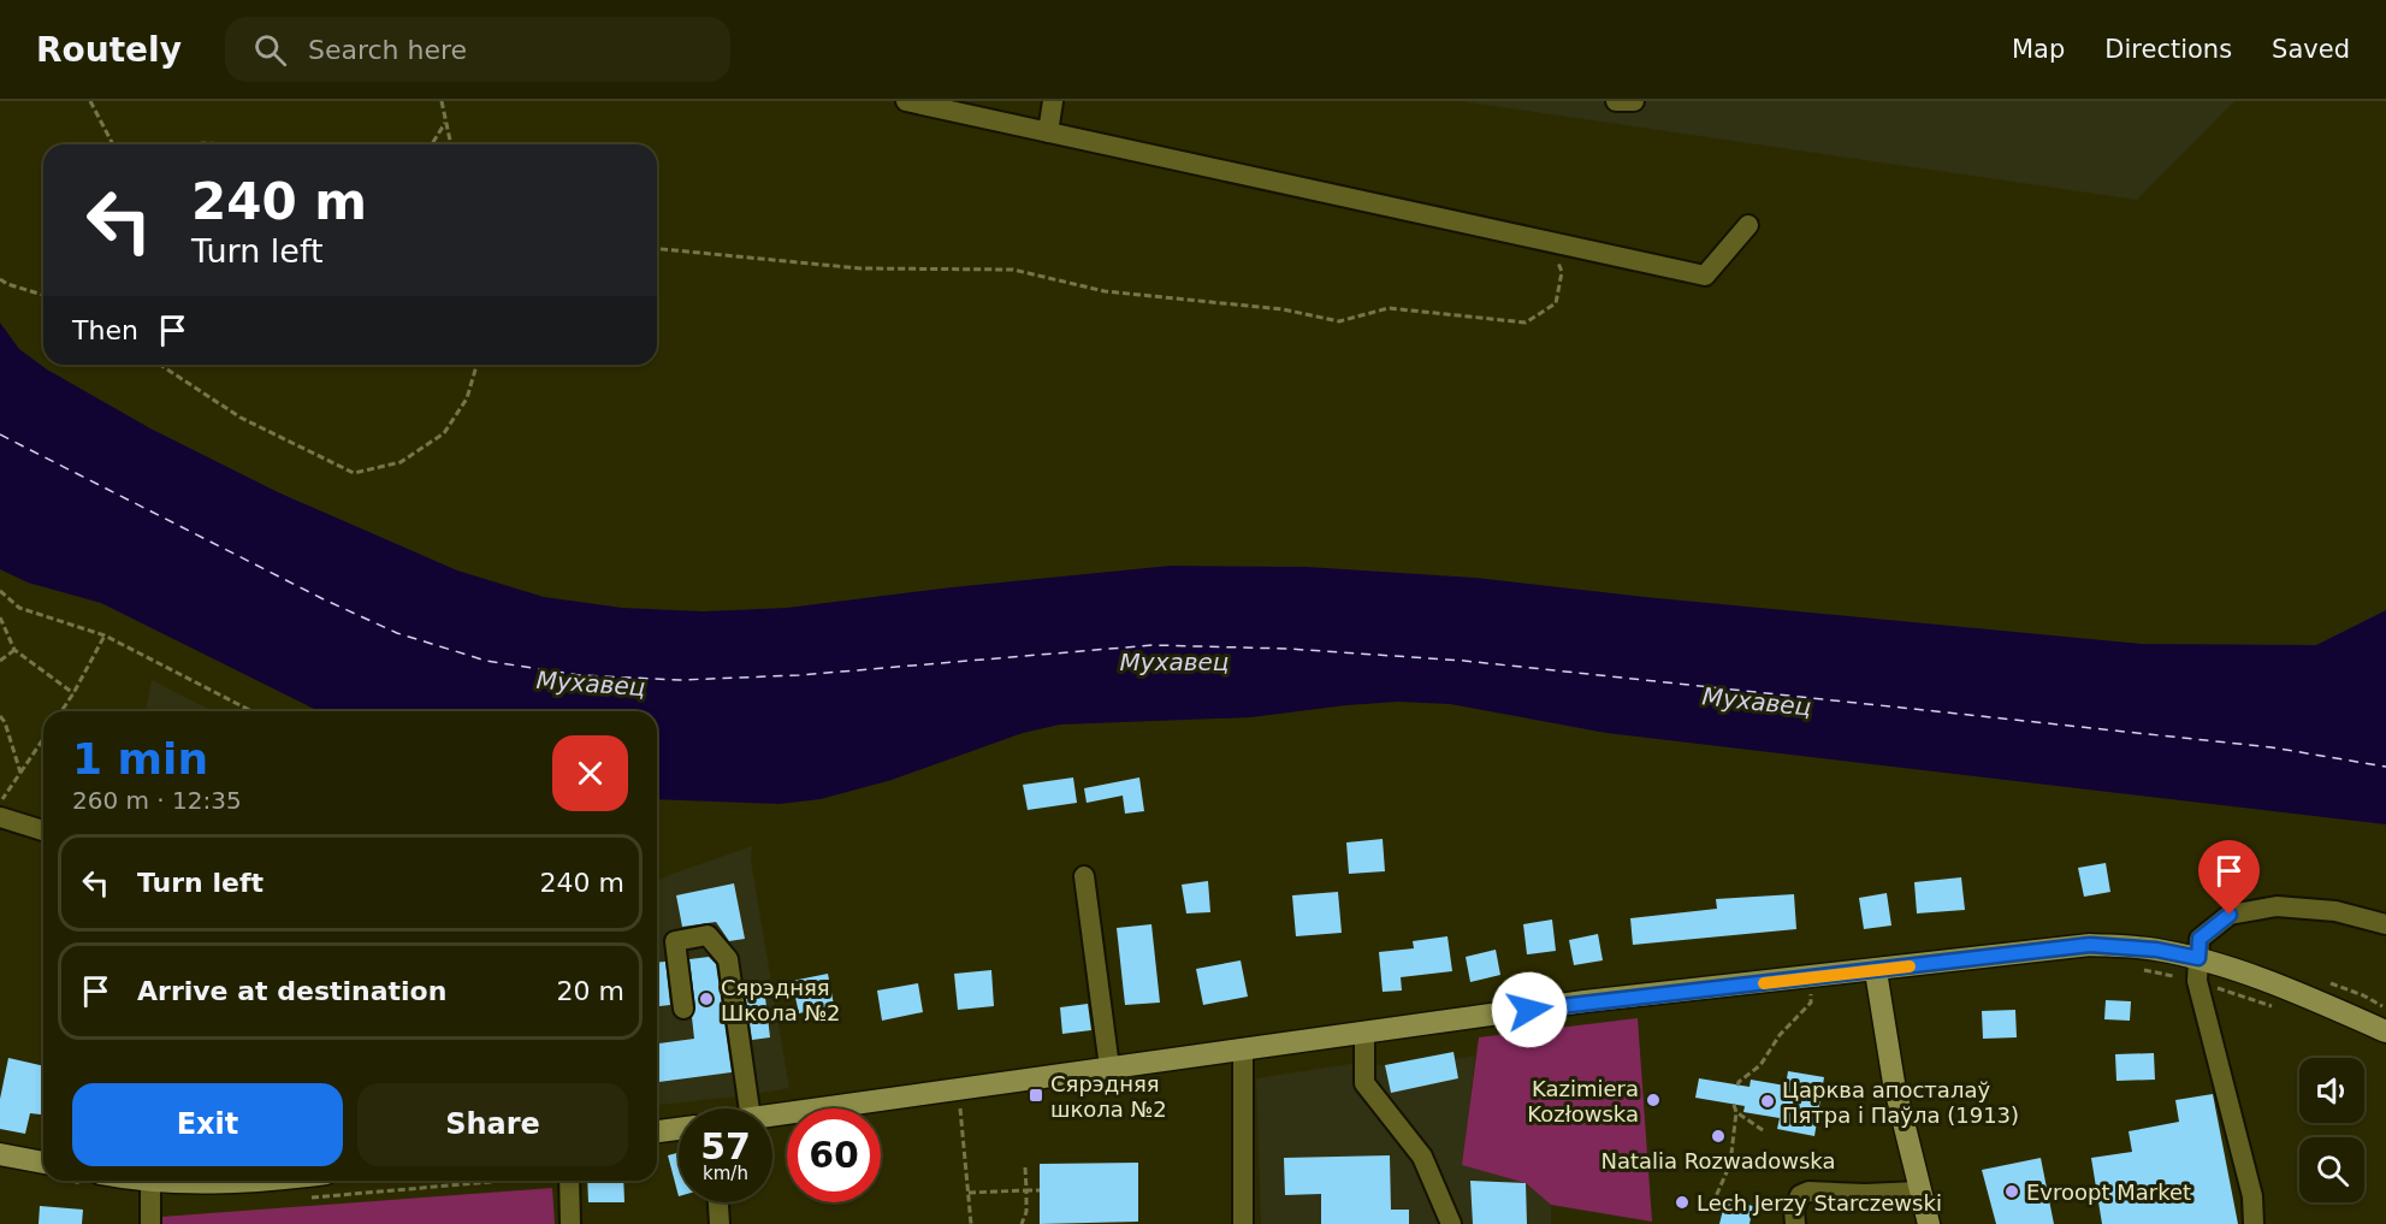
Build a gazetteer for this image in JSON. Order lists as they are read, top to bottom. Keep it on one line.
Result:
{"water":["Мухавец"],"places":{"other":["Сярэдняя Школа №2","Kazimiera Kozłowska","Царква апосталаў Пятра і Паўла (1913)","Natalia Rozwadowska","Evroopt Market","Lech Jerzy Starczewski"],"transit":["Сярэдняя школа №2"]},"page":{"header":"Routely","search":"Search here","nav":["Map","Directions","Saved"],"turn":["240 m","Turn left"],"then":"Then","heading":["1 min","260 m · 12:35"],"list":[{"name":"Turn left","value":"240 m"},{"name":"Arrive at destination","value":"20 m"}],"buttons":["Exit","Share"],"speed":"57 km/h","limit":"60"}}
